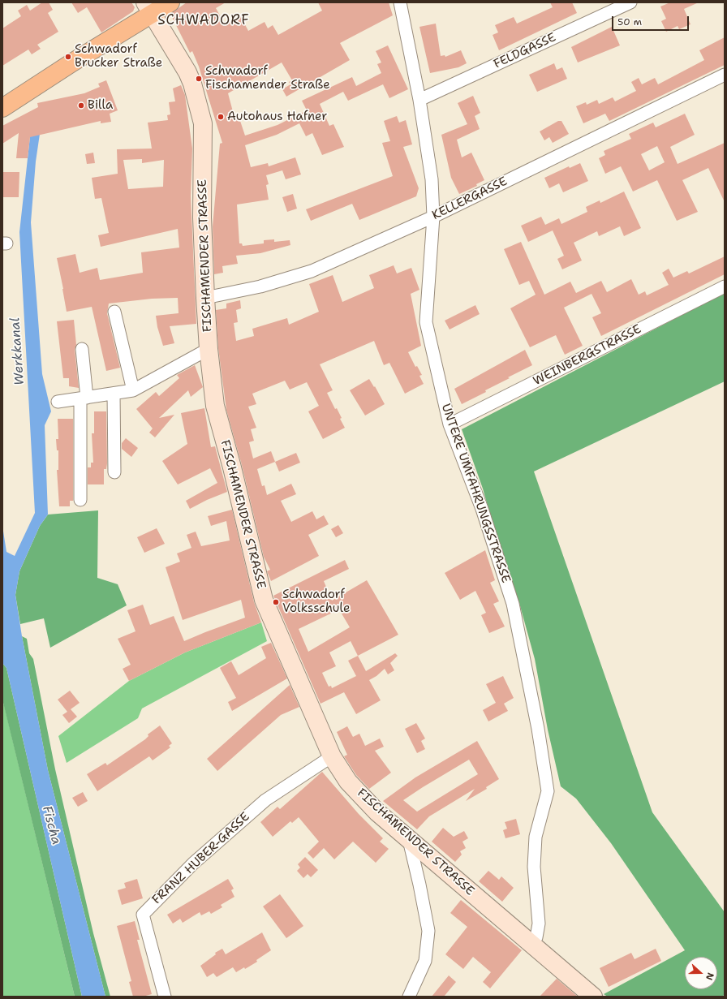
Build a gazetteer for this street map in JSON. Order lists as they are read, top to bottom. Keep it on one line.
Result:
{"streets":{"main road":["FISCHAMENDER STRASSE"],"street":["FELDGASSE","KELLERGASSE","WEINBERGSTRASSE","UNTERE UMFAHRUNGSSTRASSE","FRANZ HUBER-GASSE"]},"crossings":[["FELDGASSE","UNTERE UMFAHRUNGSSTRASSE"],["KELLERGASSE","FISCHAMENDER STRASSE"],["KELLERGASSE","UNTERE UMFAHRUNGSSTRASSE"],["FISCHAMENDER STRASSE","UNTERE UMFAHRUNGSSTRASSE"],["FISCHAMENDER STRASSE","FRANZ HUBER-GASSE"],["WEINBERGSTRASSE","UNTERE UMFAHRUNGSSTRASSE"]],"districts":["SCHWADORF"],"water":["Werkkanal","Fischa"],"places":["Schwadorf Brucker Straße","Schwadorf Fischamender Straße","Billa","Autohaus Hafner","Schwadorf Volksschule"],"scale_bar":"50 m","north":"right"}
